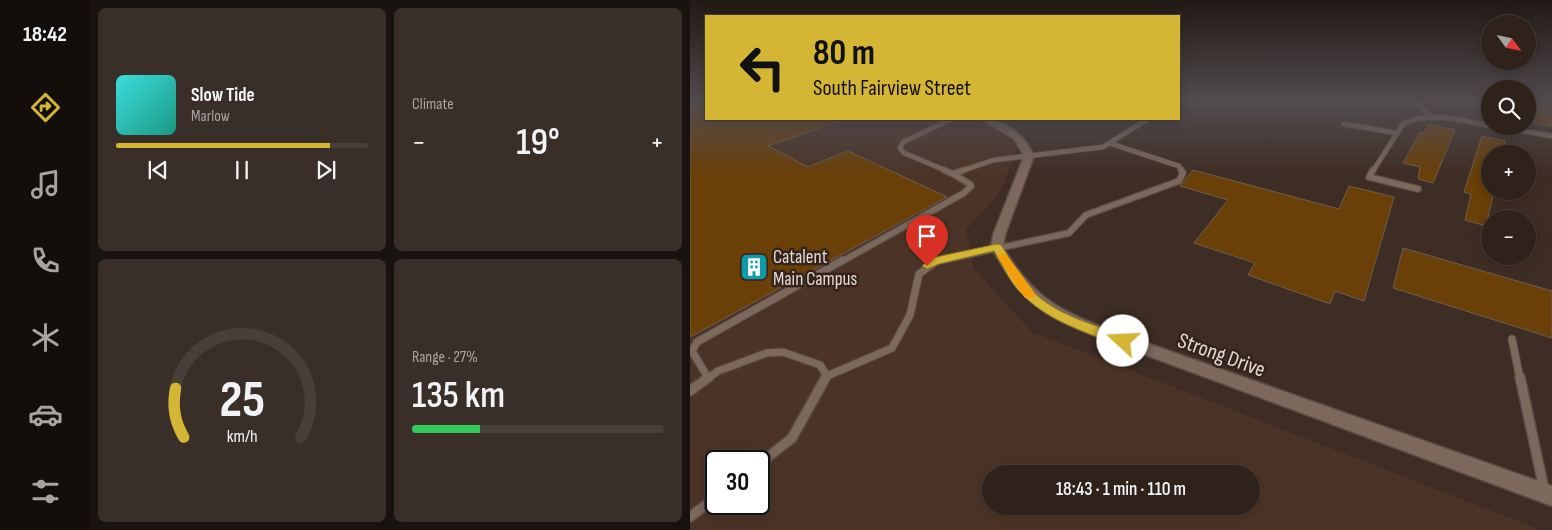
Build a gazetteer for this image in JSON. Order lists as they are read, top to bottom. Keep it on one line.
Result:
{"streets":{"street":["Strong Drive"]},"places":{"building":["Catalent Main Campus"]},"north":"bottom right","page":{"tabs":"18:42","tile":["Climate",["Range · 27%","135 km"]],"map_buttons":["+","−"],"turn":["80 m","South Fairview Street"],"song":["Slow Tide","Marlow"],"heat":["−","19°","+"],"limit":"30","trip":"18:43 · 1 min · 110 m","gauge":["25","km/h"]}}
